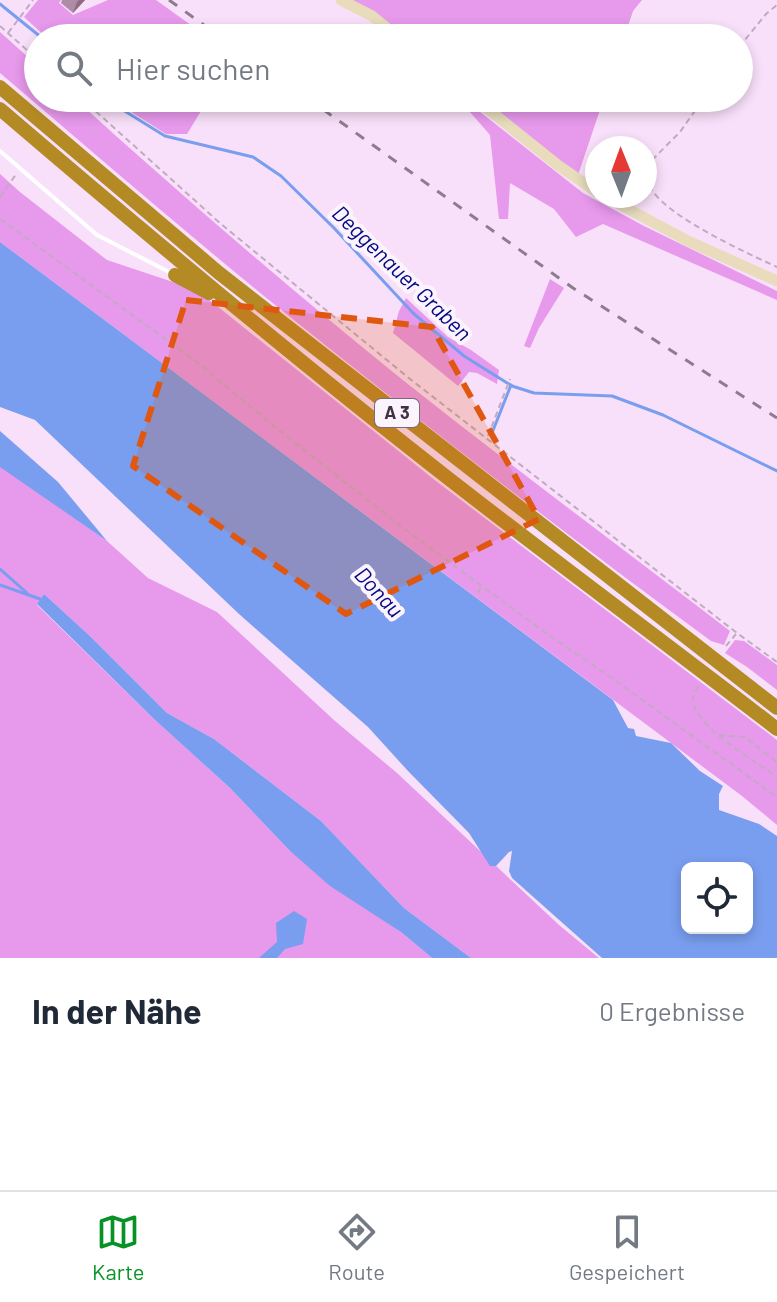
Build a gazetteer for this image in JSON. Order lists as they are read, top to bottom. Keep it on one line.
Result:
{"streets":{"highway":["A 3"]},"water":["Deggenauer Graben","Donau"],"north":"top","page":{"search":"Hier suchen","heading":["In der Nähe","0 Ergebnisse"],"nav":["Karte","Route","Gespeichert"]}}
